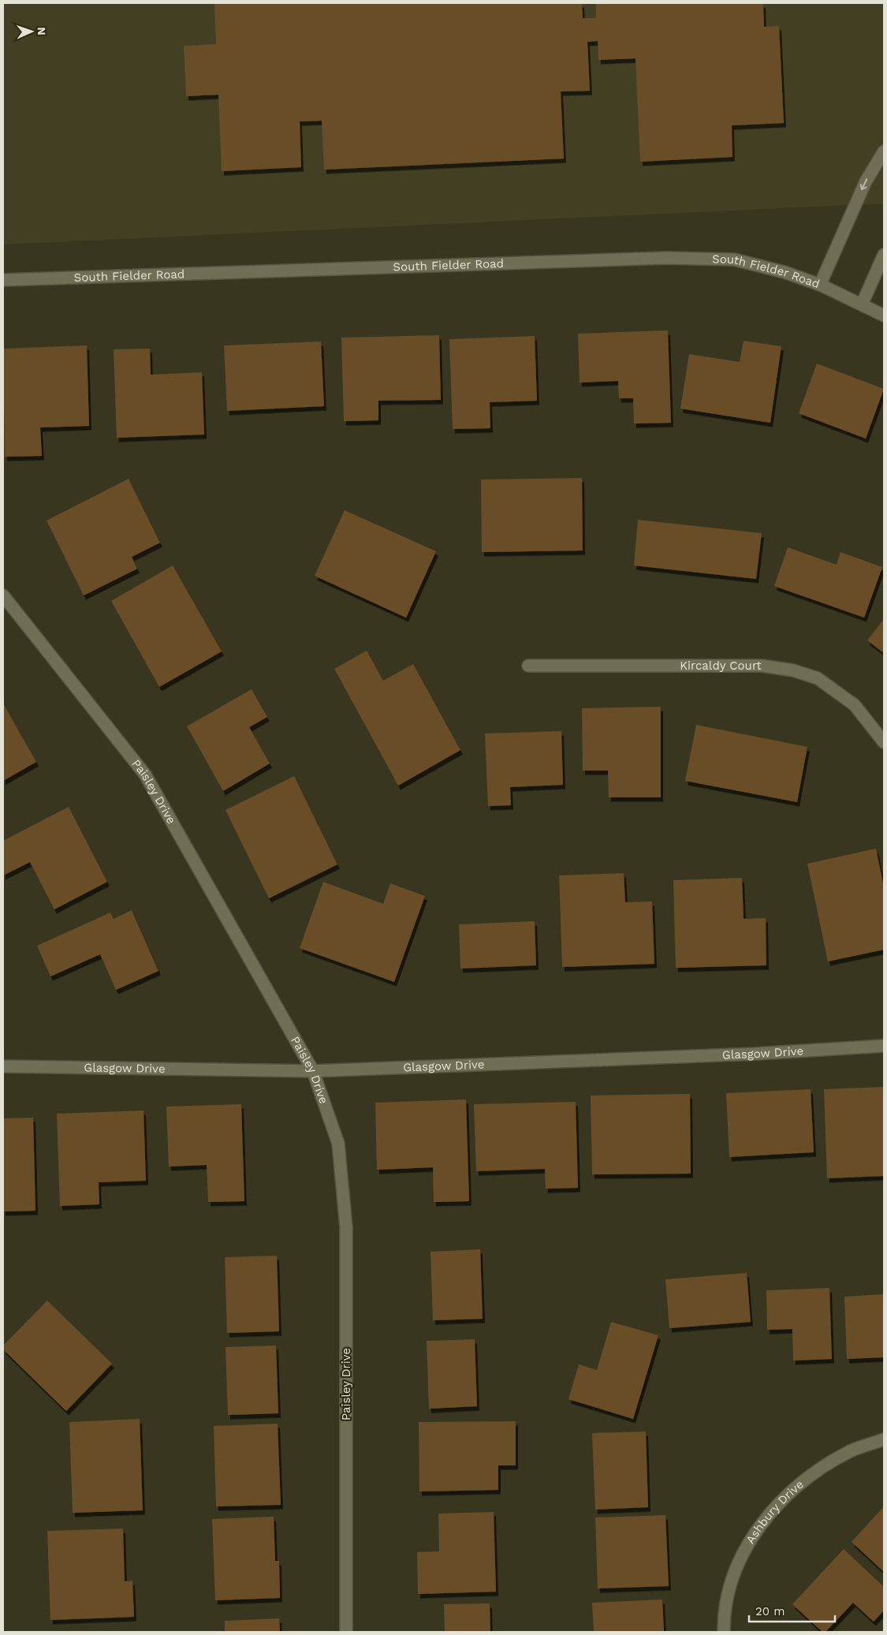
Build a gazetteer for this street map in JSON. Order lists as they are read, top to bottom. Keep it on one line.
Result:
{"streets":{"street":["South Fielder Road","Kircaldy Court","Paisley Drive","Glasgow Drive","Ashbury Drive"]},"crossings":[["Paisley Drive","Glasgow Drive"]],"scale_bar":"20 m","north":"right"}
